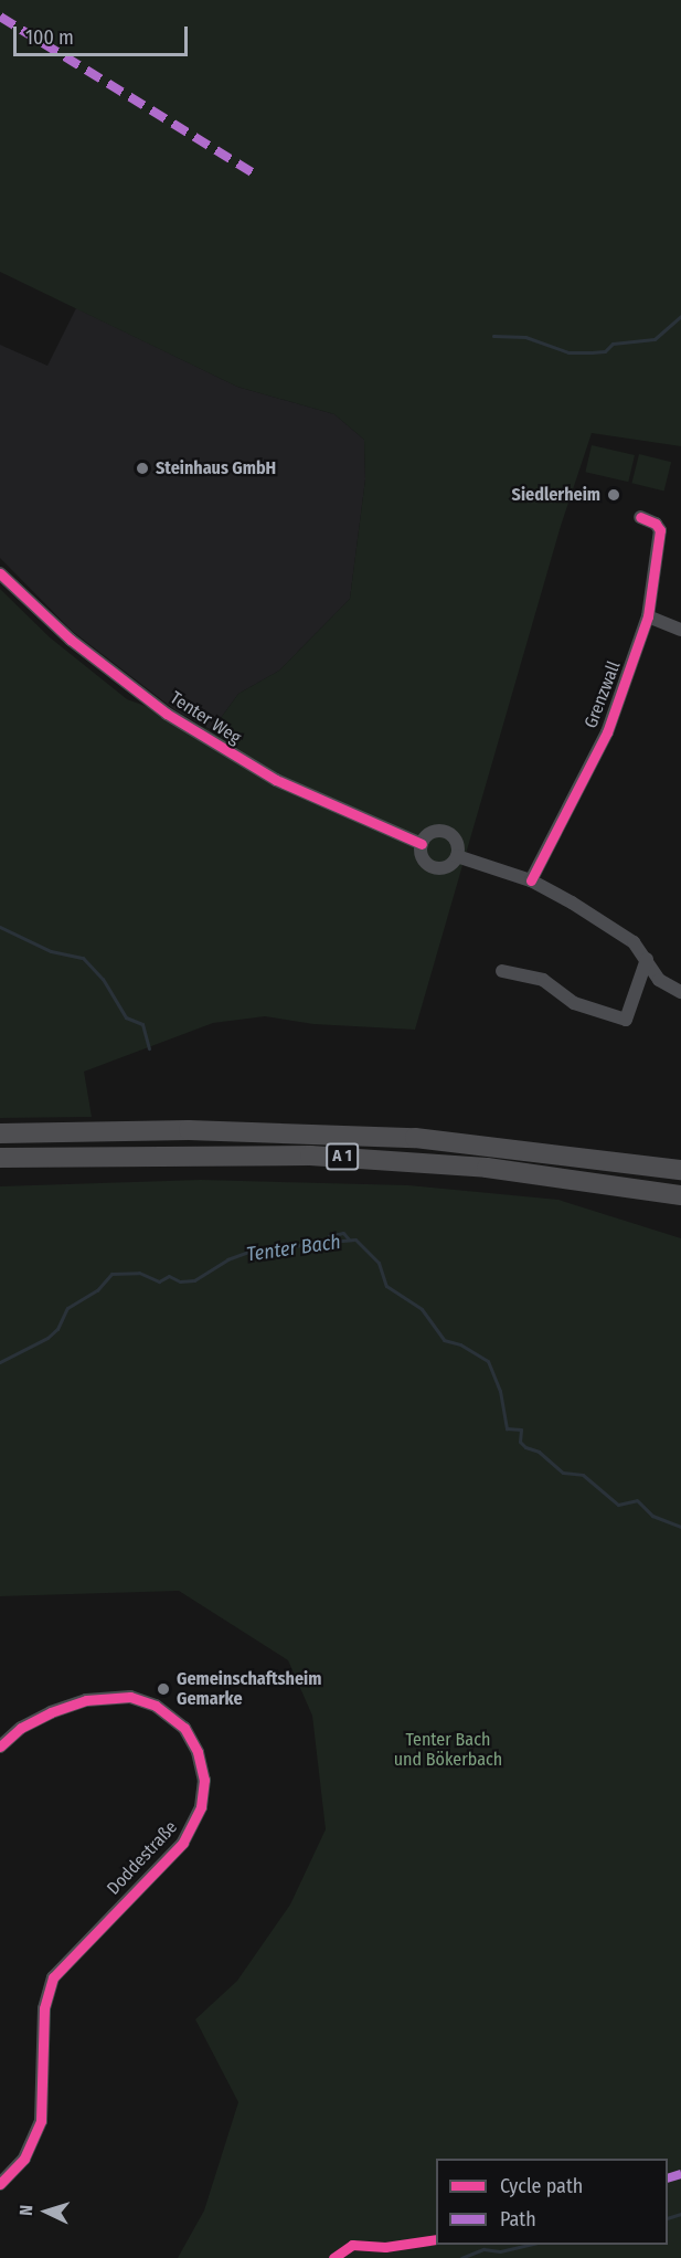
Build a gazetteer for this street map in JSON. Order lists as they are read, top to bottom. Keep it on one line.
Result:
{"streets":{"highway":["A 1"],"street":["Grenzwall","Tenter Weg","Doddestraße"]},"water":["Tenter Bach"],"parks":["Tenter Bach und Bökerbach"],"places":["Steinhaus GmbH","Siedlerheim","Gemeinschaftsheim Gemarke"],"legend":["Cycle path","Path"],"scale_bar":"100 m","north":"left"}
